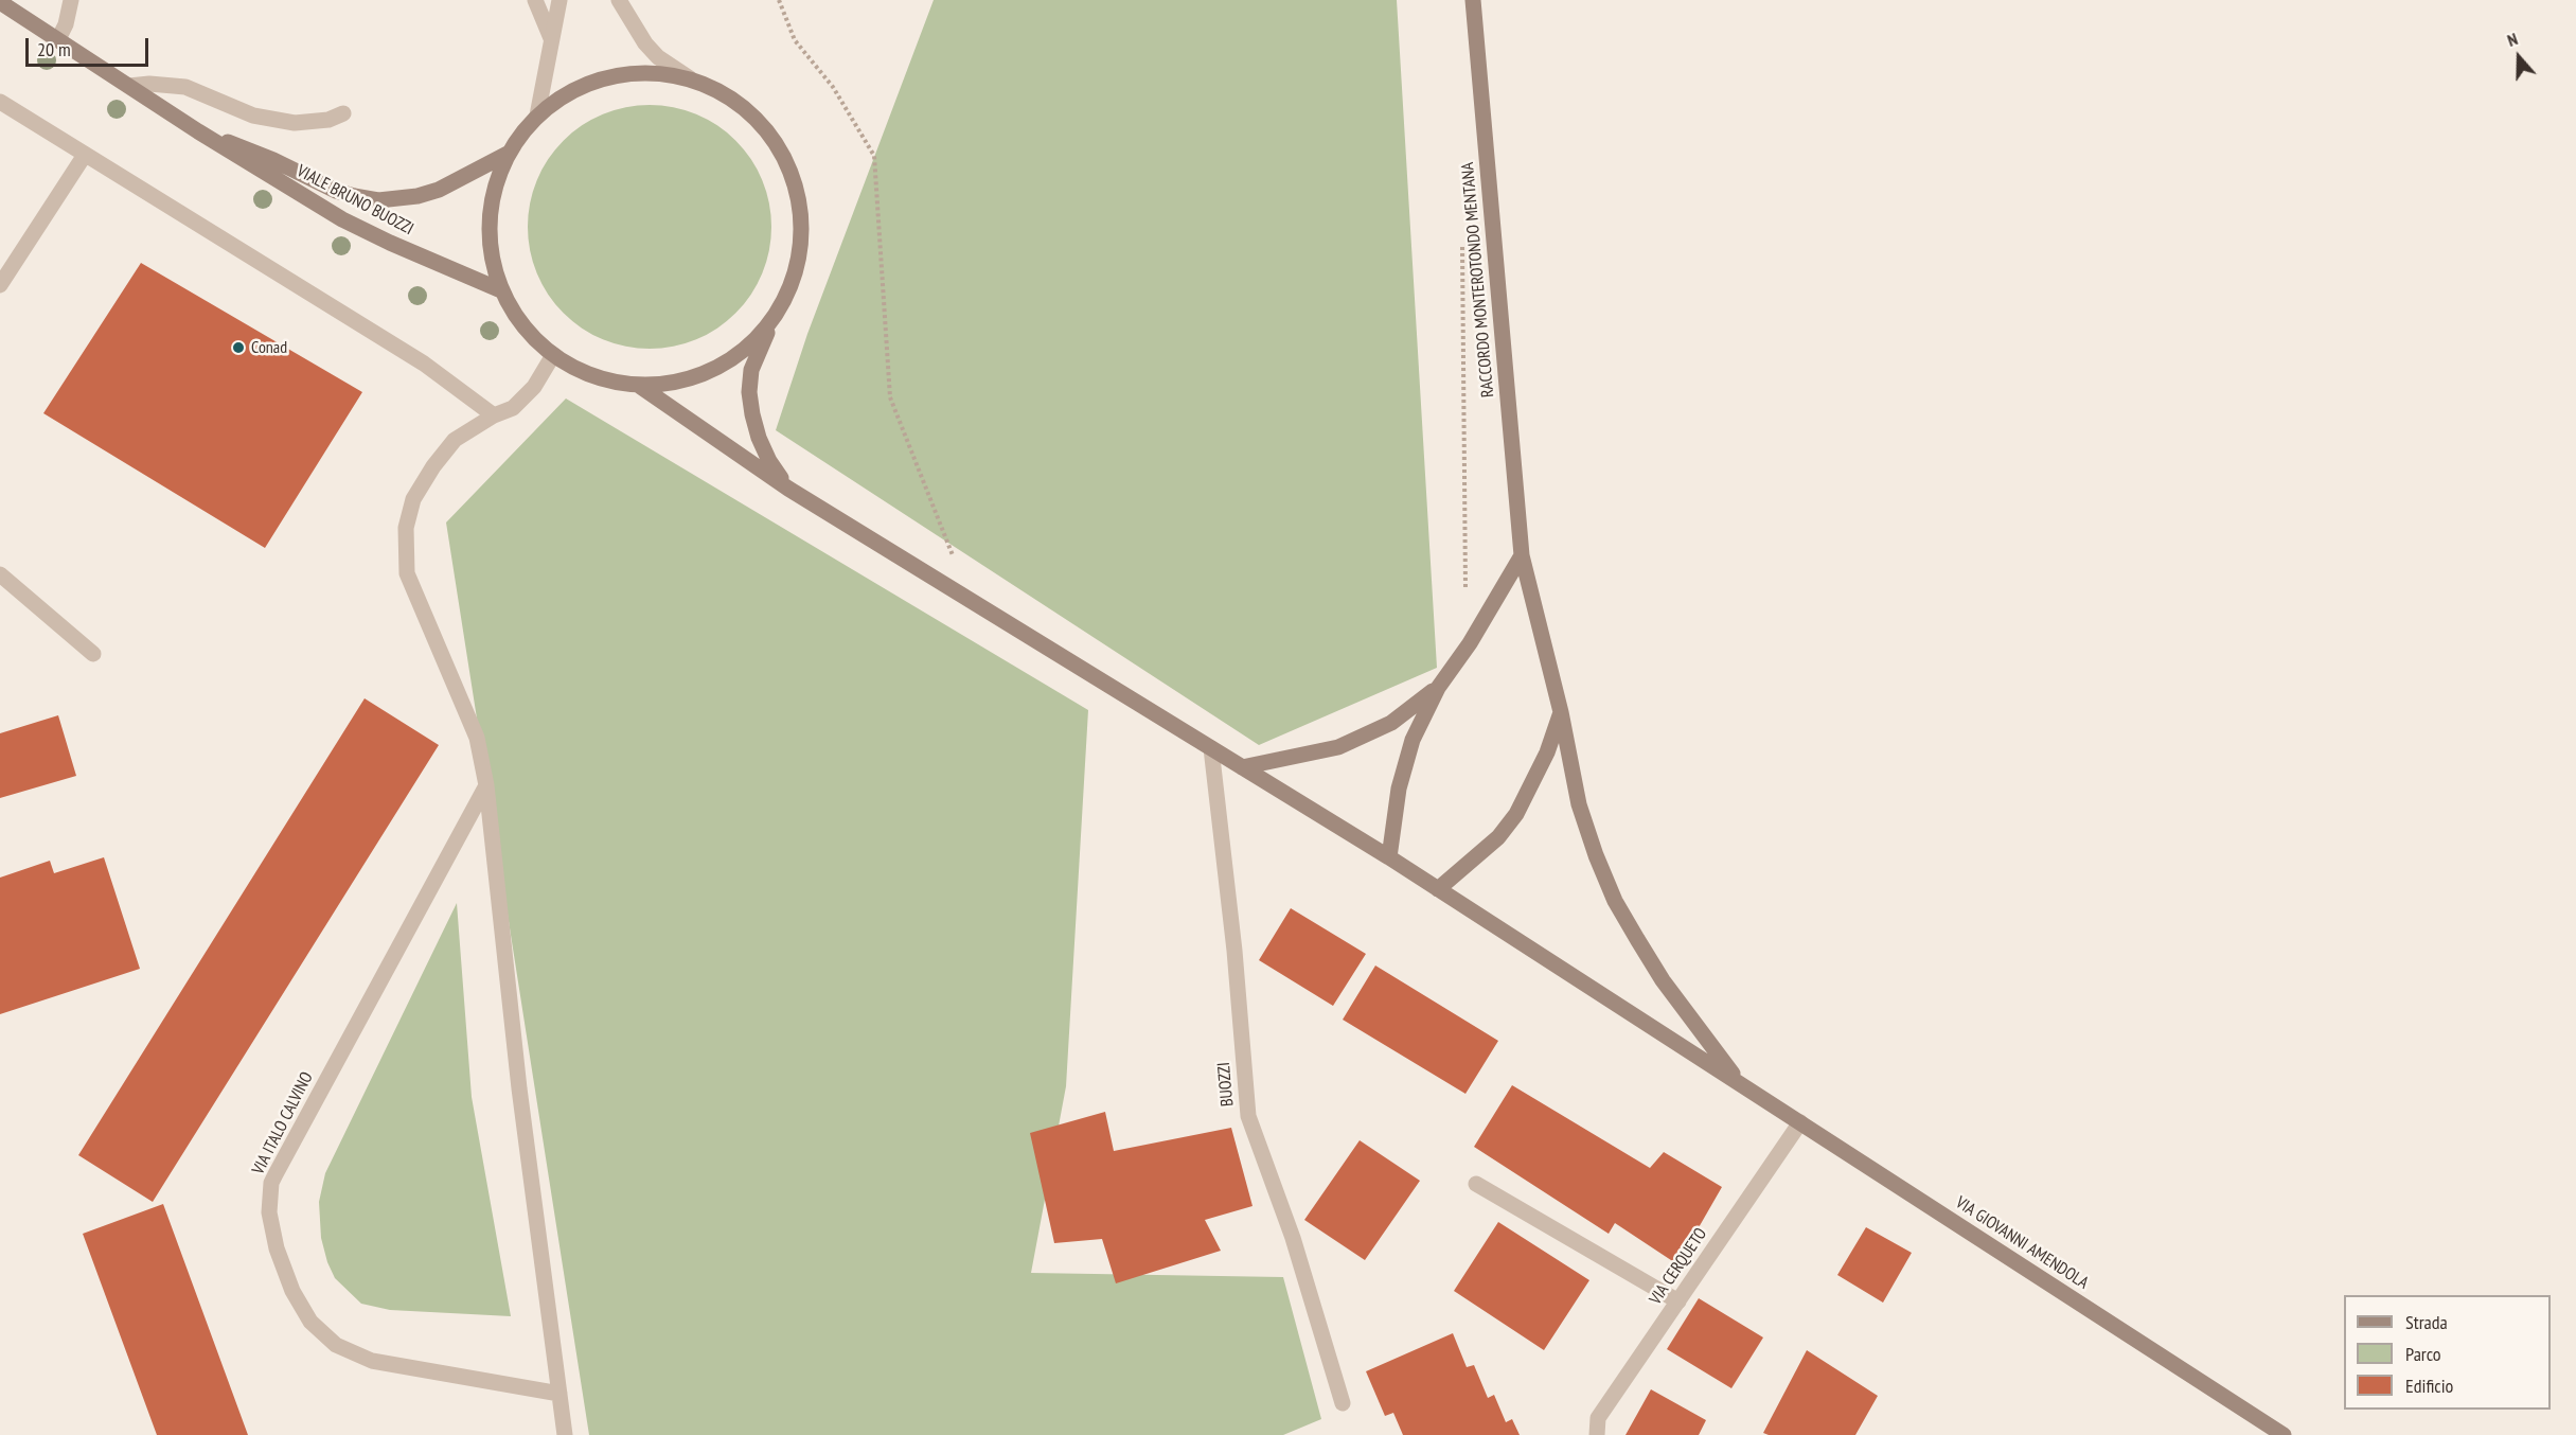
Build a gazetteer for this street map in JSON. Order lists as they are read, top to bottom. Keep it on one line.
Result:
{"streets":{"main road":["VIALE BRUNO BUOZZI","RACCORDO MONTEROTONDO MENTANA","VIA GIOVANNI AMENDOLA"],"street":["BUOZZI","VIA ITALO CALVINO","VIA CERQUETO"]},"crossings":[["RACCORDO MONTEROTONDO MENTANA","VIA GIOVANNI AMENDOLA"],["BUOZZI","VIA GIOVANNI AMENDOLA"],["VIA GIOVANNI AMENDOLA","VIA CERQUETO"]],"places":["Conad"],"legend":["Strada","Parco","Edificio"],"scale_bar":"20 m","north":"top"}
